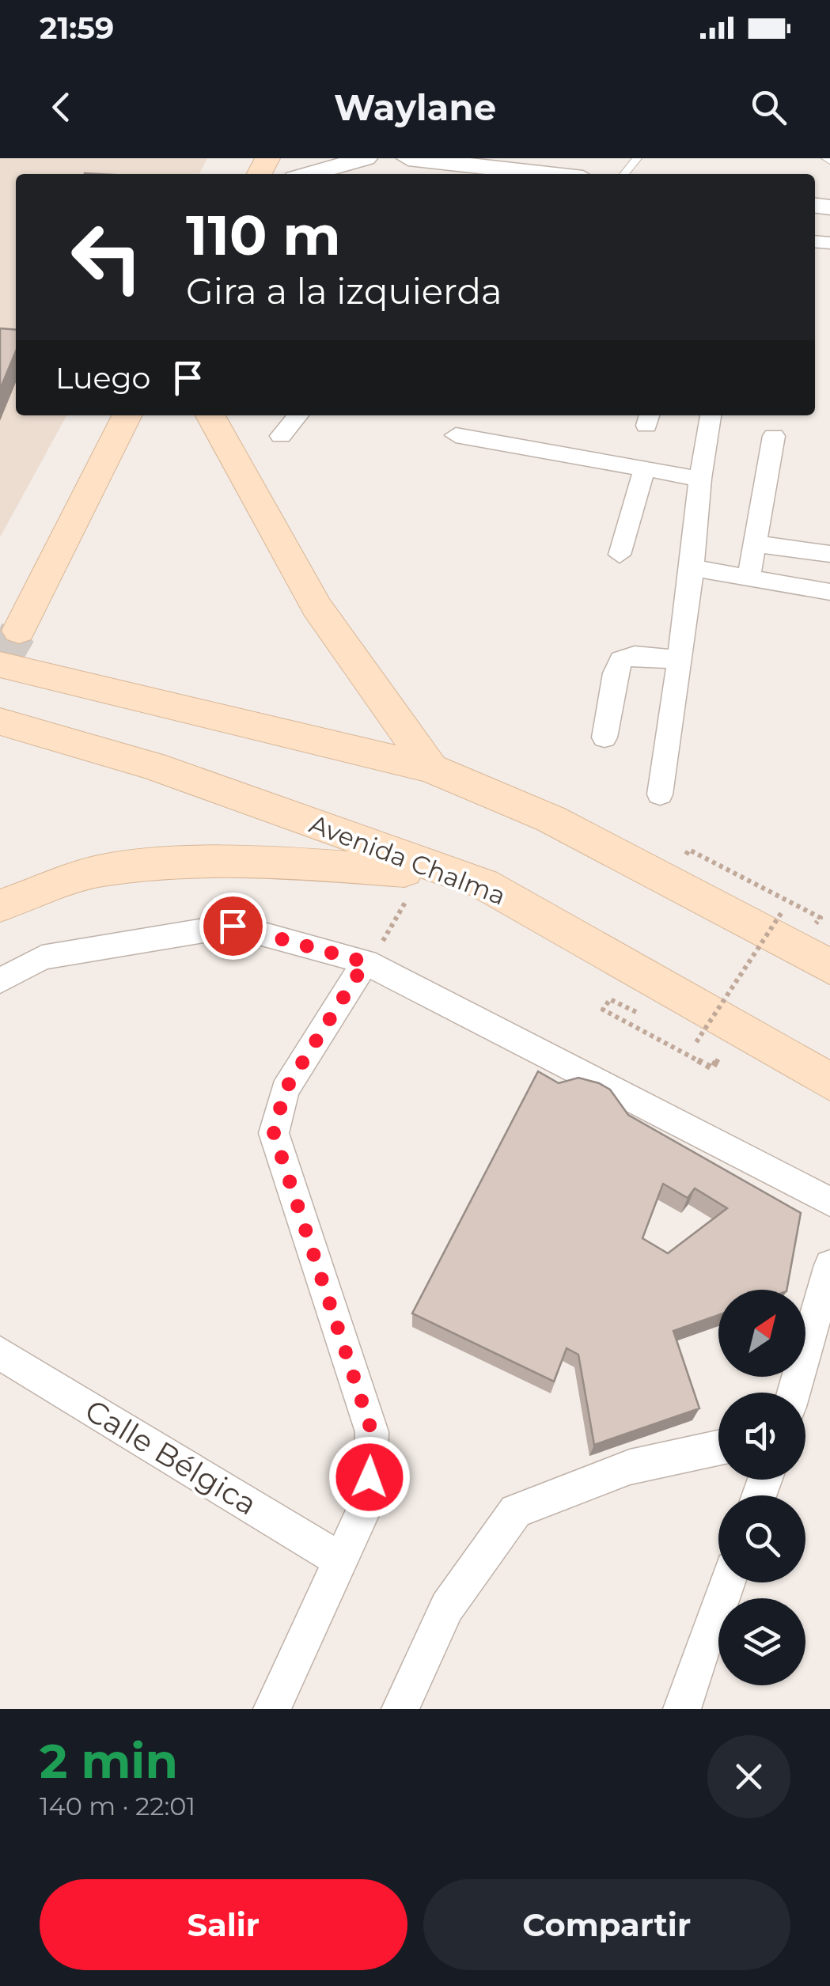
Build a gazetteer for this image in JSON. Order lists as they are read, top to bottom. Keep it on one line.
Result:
{"streets":{"main road":["Avenida Chalma"],"street":["Calle Bélgica"]},"north":"top right","page":{"status":"21:59","header":"Waylane","turn":["110 m","Gira a la izquierda"],"then":"Luego","heading":["2 min","140 m · 22:01"],"buttons":["Salir","Compartir"]}}
